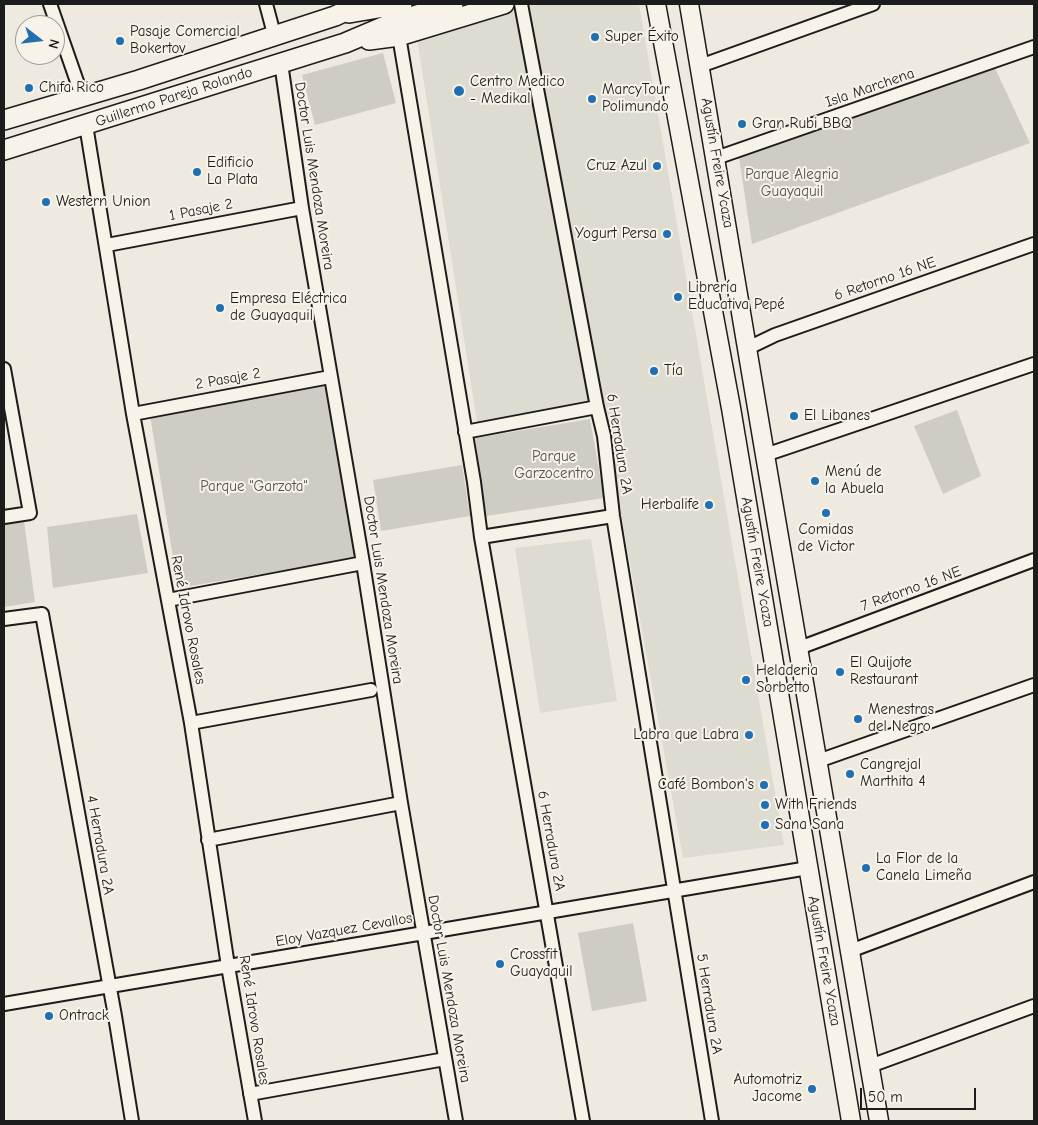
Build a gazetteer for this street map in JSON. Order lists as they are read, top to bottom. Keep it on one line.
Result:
{"streets":{"main road":["Guillermo Pareja Rolando","Agustín Freire Ycaza"],"street":["Isla Marchena","Doctor Luis Mendoza Moreira","1 Pasaje 2","6 Retorno 16 NE","2 Pasaje 2","6 Herradura 2A","7 Retorno 16 NE","René Idrovo Rosales","4 Herradura 2A","Eloy Vazquez Cevallos","5 Herradura 2A"]},"crossings":[["Isla Marchena","Agustín Freire Ycaza"],["Guillermo Pareja Rolando","Doctor Luis Mendoza Moreira"],["Guillermo Pareja Rolando","6 Herradura 2A"],["Guillermo Pareja Rolando","René Idrovo Rosales"],["Agustín Freire Ycaza","6 Retorno 16 NE"],["Agustín Freire Ycaza","7 Retorno 16 NE"],["Agustín Freire Ycaza","Eloy Vazquez Cevallos"],["Doctor Luis Mendoza Moreira","1 Pasaje 2"],["Doctor Luis Mendoza Moreira","2 Pasaje 2"],["Doctor Luis Mendoza Moreira","Eloy Vazquez Cevallos"],["1 Pasaje 2","René Idrovo Rosales"],["2 Pasaje 2","René Idrovo Rosales"],["6 Herradura 2A","Eloy Vazquez Cevallos"],["6 Herradura 2A","5 Herradura 2A"],["René Idrovo Rosales","Eloy Vazquez Cevallos"],["4 Herradura 2A","Eloy Vazquez Cevallos"],["Eloy Vazquez Cevallos","5 Herradura 2A"]],"parks":["Parque Alegria Guayaquil","Parque Garzocentro","Parque \"Garzota\""],"places":["Super Éxito","Pasaje Comercial Bokertov","Chifa Rico","Centro Medico - Medikal","MarcyTour Polimundo","Gran Rubi BBQ","Cruz Azul","Edificio La Plata","Western Union","Yogurt Persa","Librería Educativa Pepé","Empresa Eléctrica de Guayaquil","Tía","El Libanes","Menú de la Abuela","Herbalife","Comidas de Victor","El Quijote Restaurant","Heladeria Sorbetto","Menestras del Negro","Labra que Labra","Cangrejal Marthita 4","Café Bombon's","With Friends","Sana Sana","La Flor de la Canela Limeña","Crossfit Guayaquil","Ontrack","Automotriz Jacome"],"scale_bar":"50 m","north":"right"}
